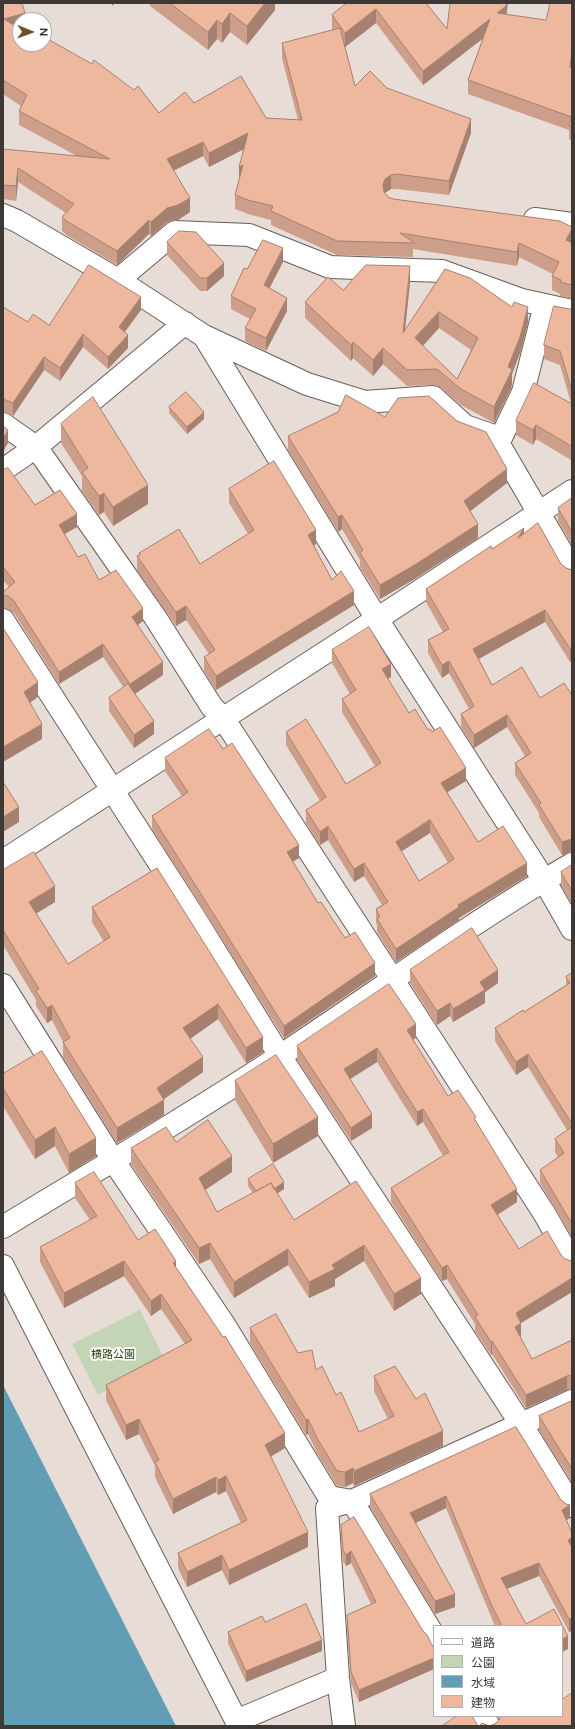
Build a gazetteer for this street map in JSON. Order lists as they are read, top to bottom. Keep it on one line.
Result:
{"parks":["横路公園"],"legend":["道路","公園","水域","建物"],"north":"right"}
